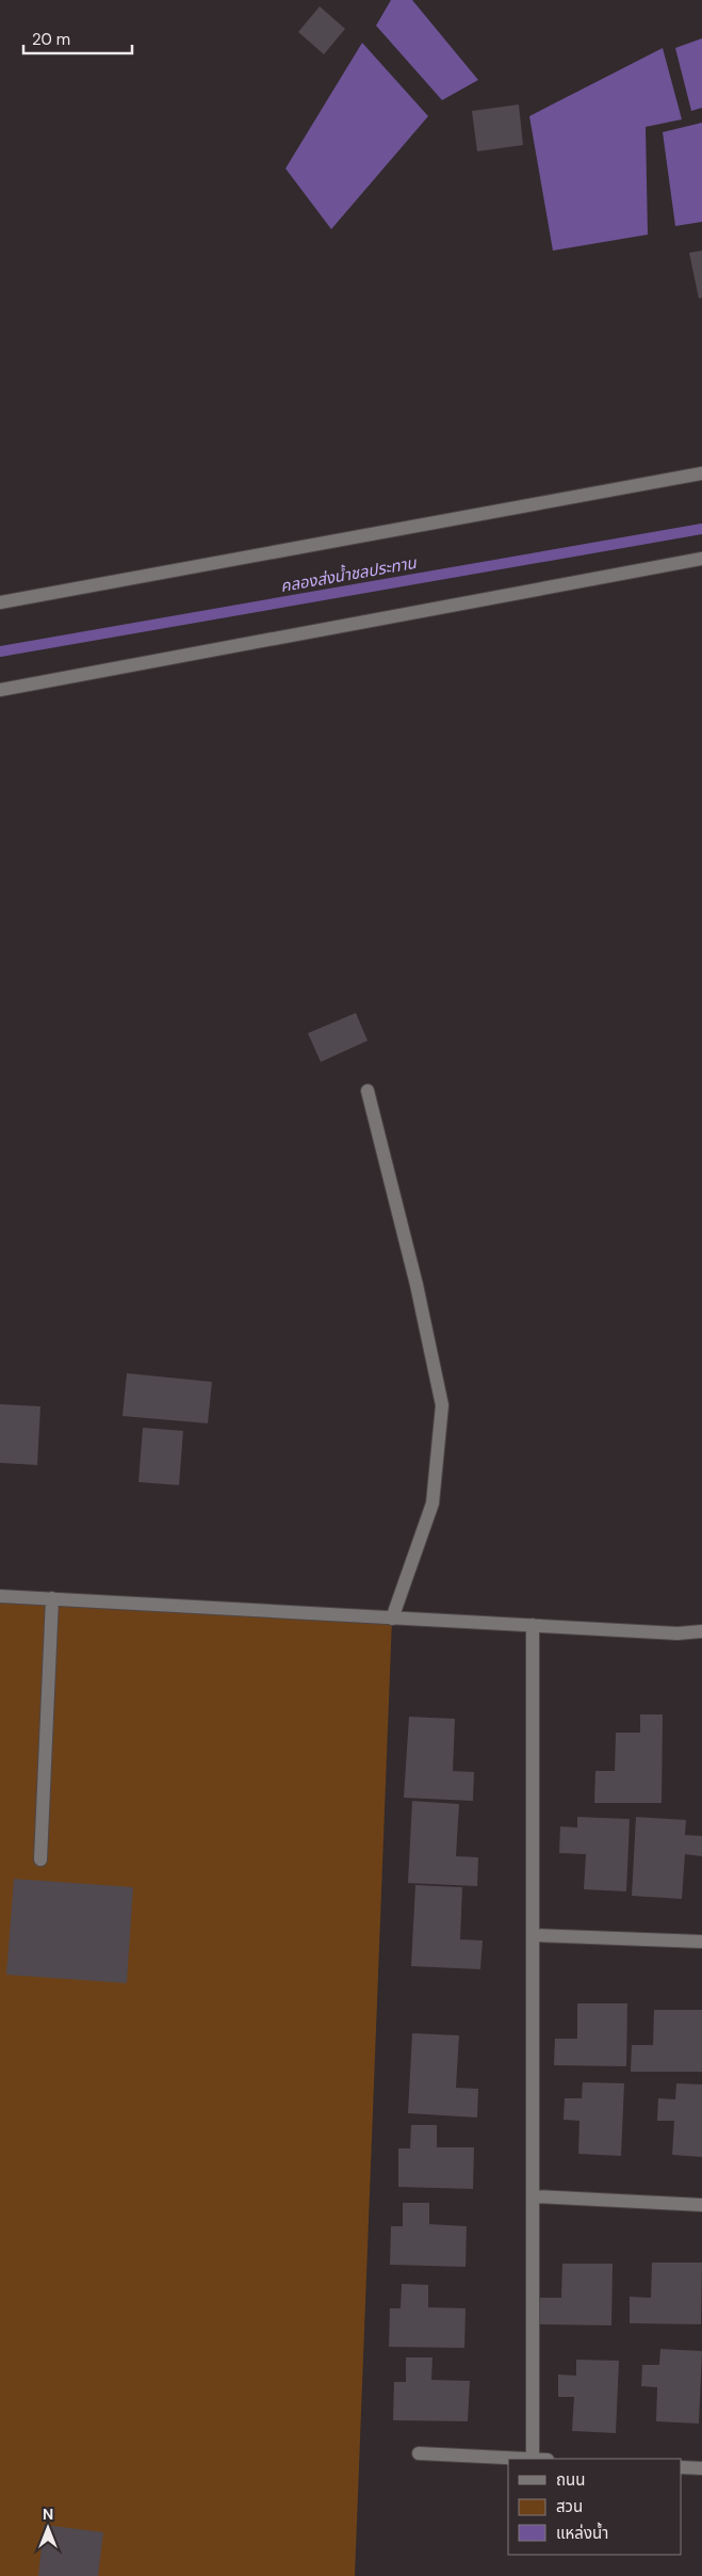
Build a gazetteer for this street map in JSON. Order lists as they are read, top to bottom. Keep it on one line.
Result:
{"water":["คลองส่งน้ำชลประทาน"],"legend":["ถนน","สวน","แหล่งน้ำ"],"scale_bar":"20 m","north":"top"}
